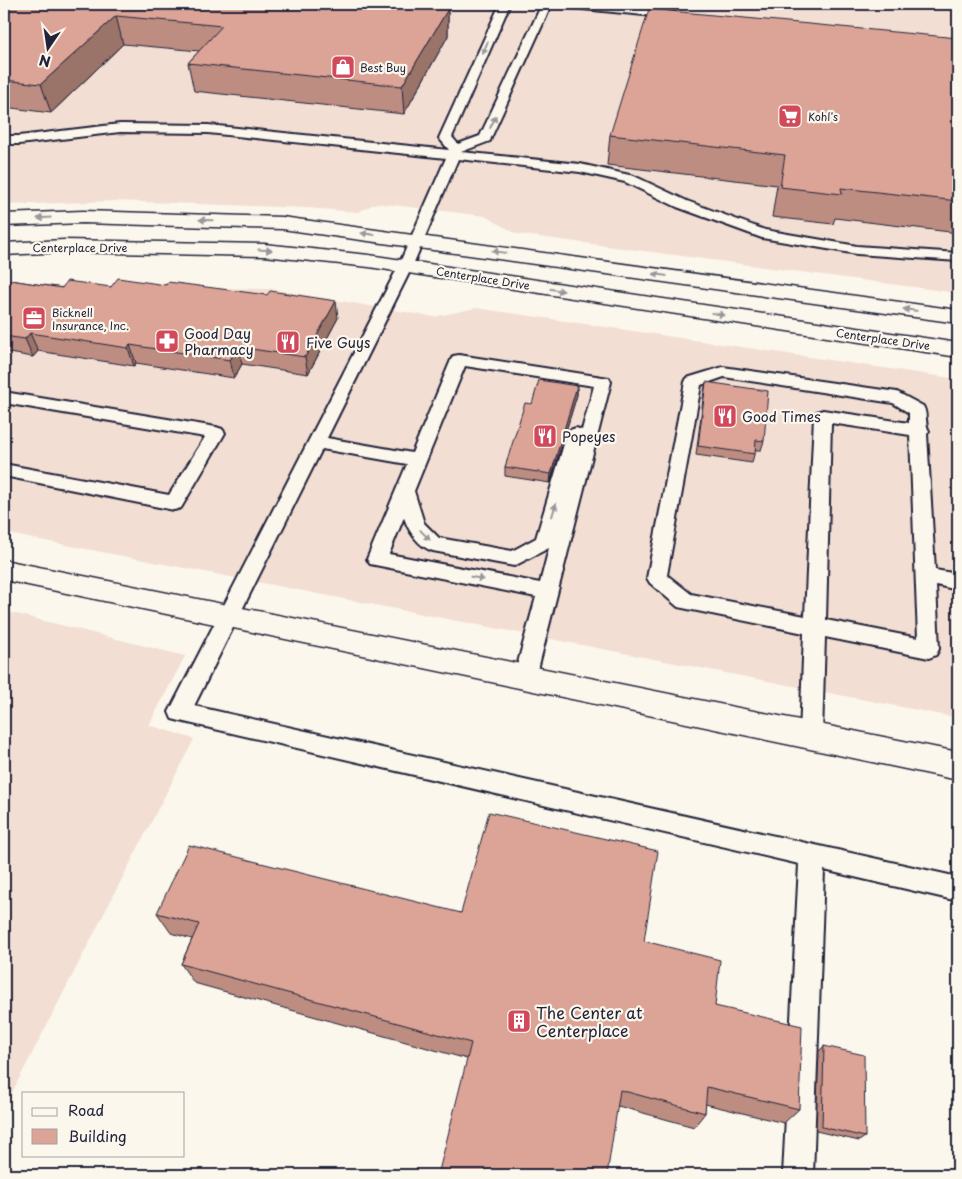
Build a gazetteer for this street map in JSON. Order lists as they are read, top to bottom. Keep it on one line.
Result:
{"streets":{"street":["Centerplace Drive"]},"places":{"shop":["Best Buy"],"supermarket":["Kohl's"],"office":["Bicknell Insurance, Inc."],"pharmacy":["Good Day Pharmacy"],"restaurant":["Five Guys","Good Times","Popeyes"],"building":["The Center at Centerplace"]},"legend":["Road","Building"],"north":"bottom"}
